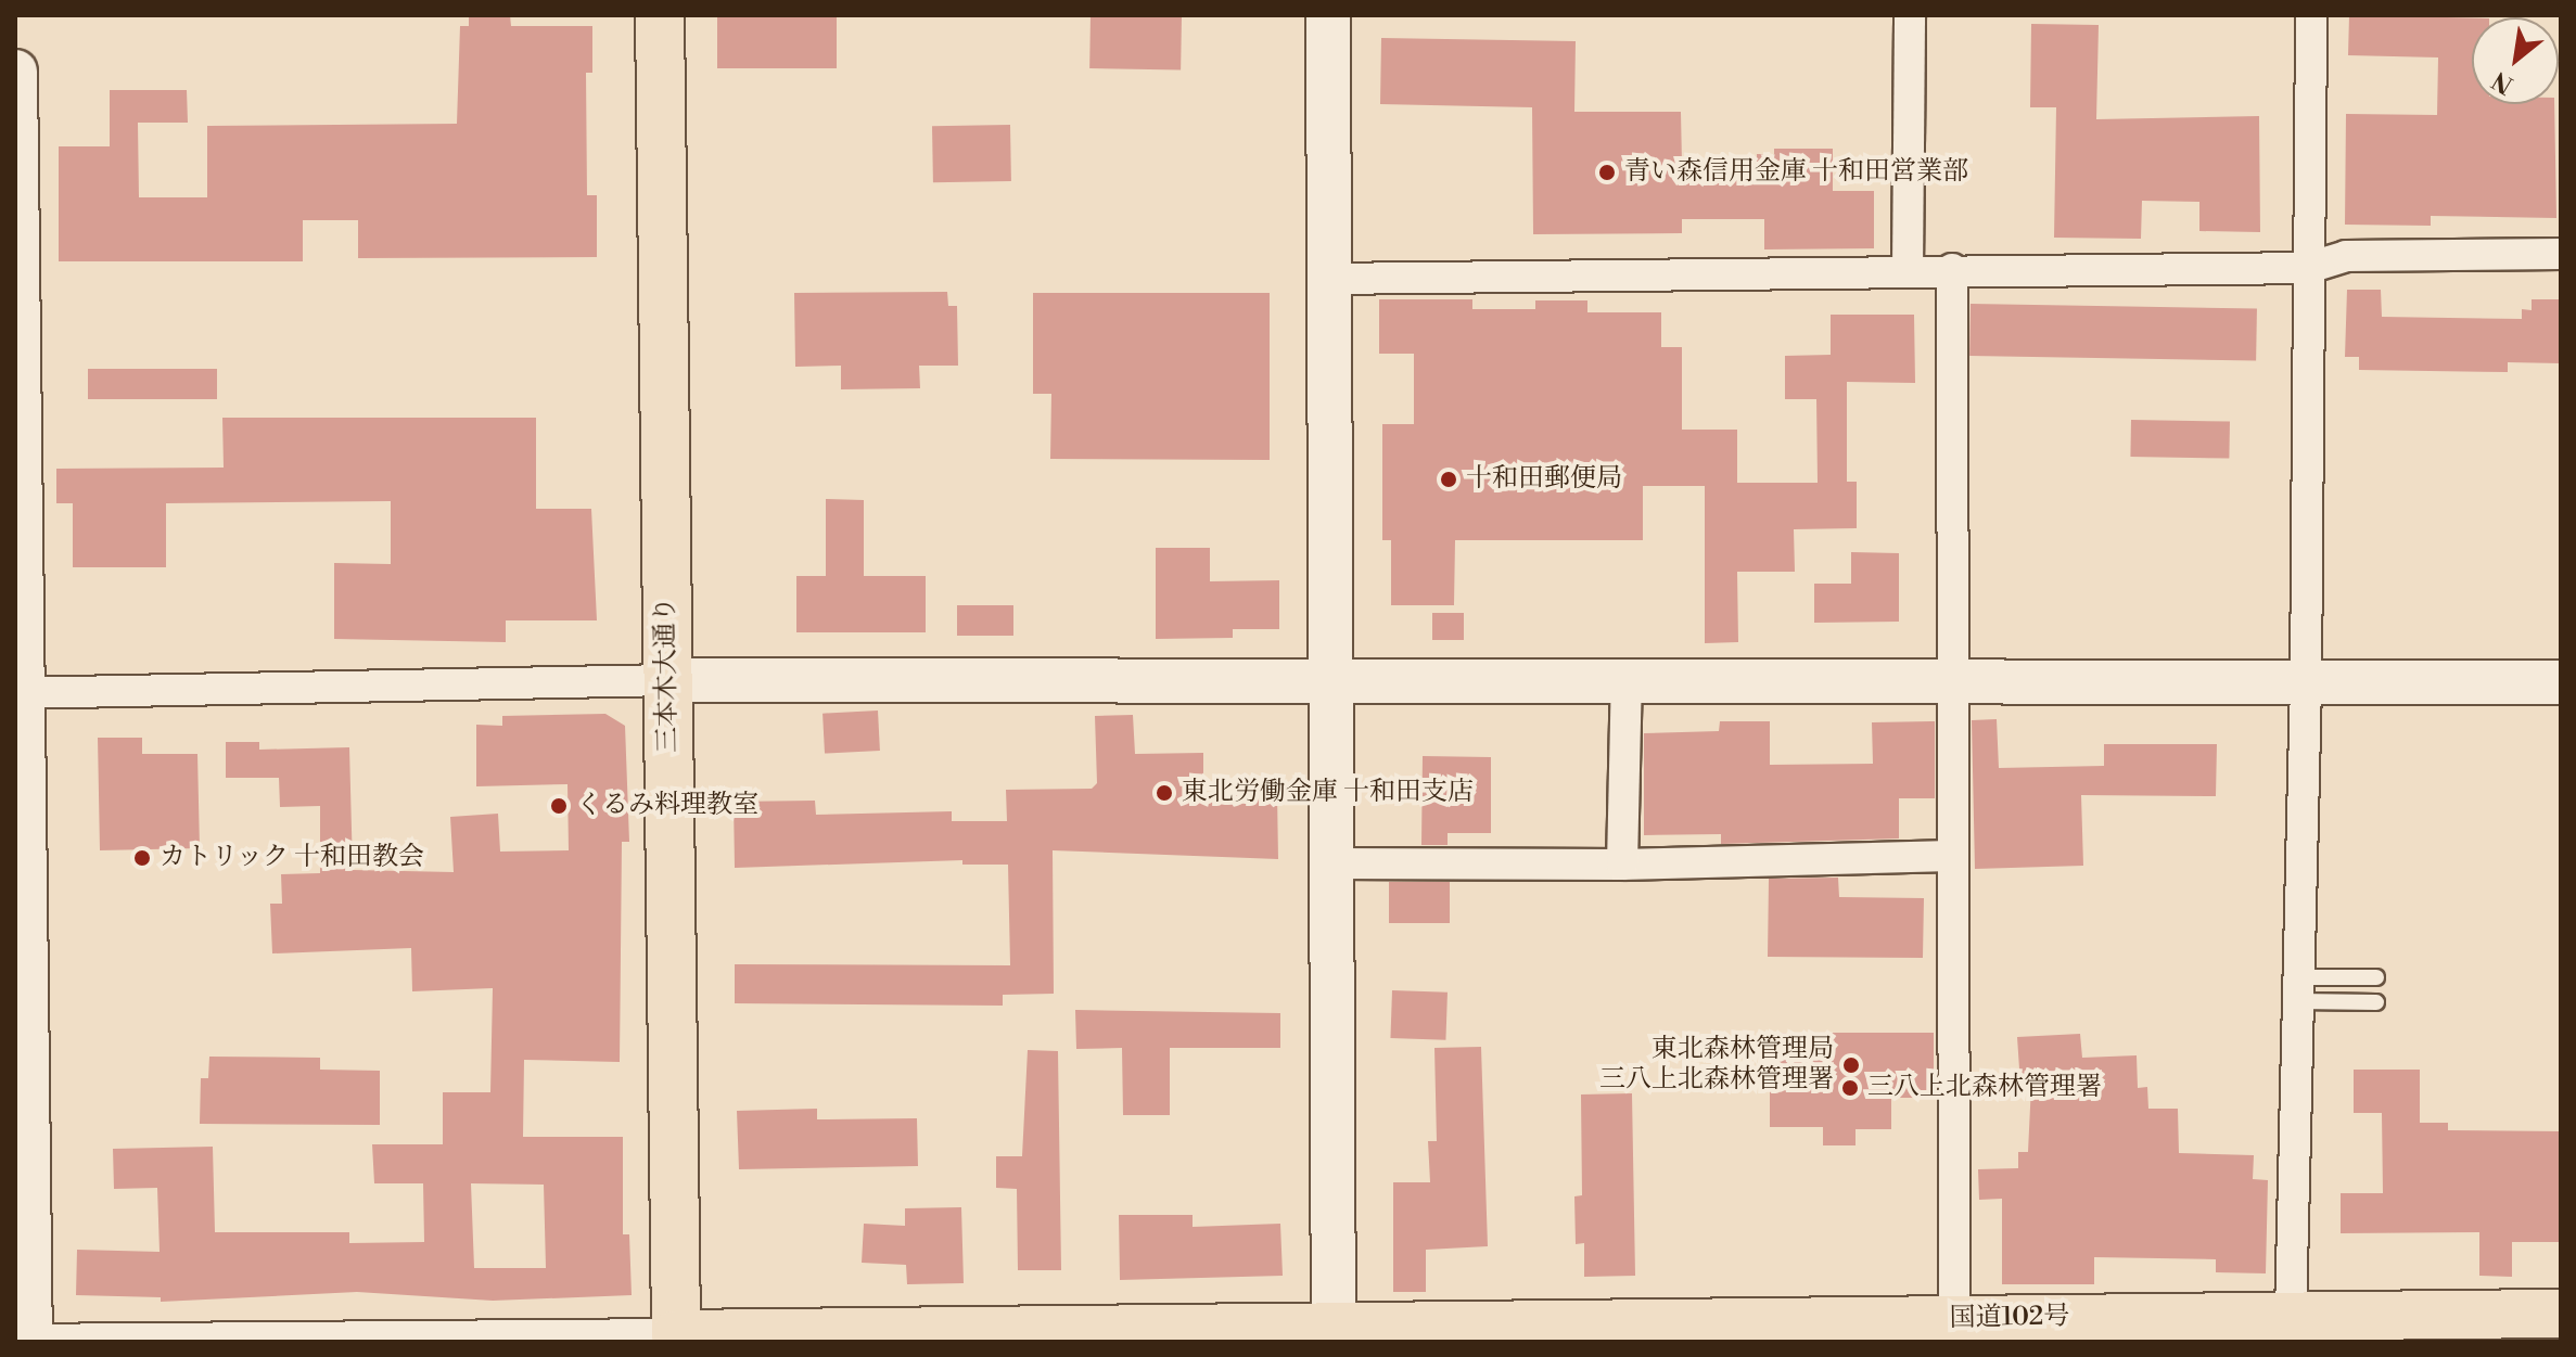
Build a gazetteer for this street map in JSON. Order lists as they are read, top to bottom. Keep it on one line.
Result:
{"streets":{"highway":["三本木大通り","国道102号"]},"crossings":[["三本木大通り","国道102号"]],"places":["青い森信用金庫 十和田営業部","十和田郵便局","東北労働金庫 十和田支店","くるみ料理教室","カトリック 十和田教会","東北森林管理局 三八上北森林管理署","三八上北森林管理署"],"north":"bottom left"}
